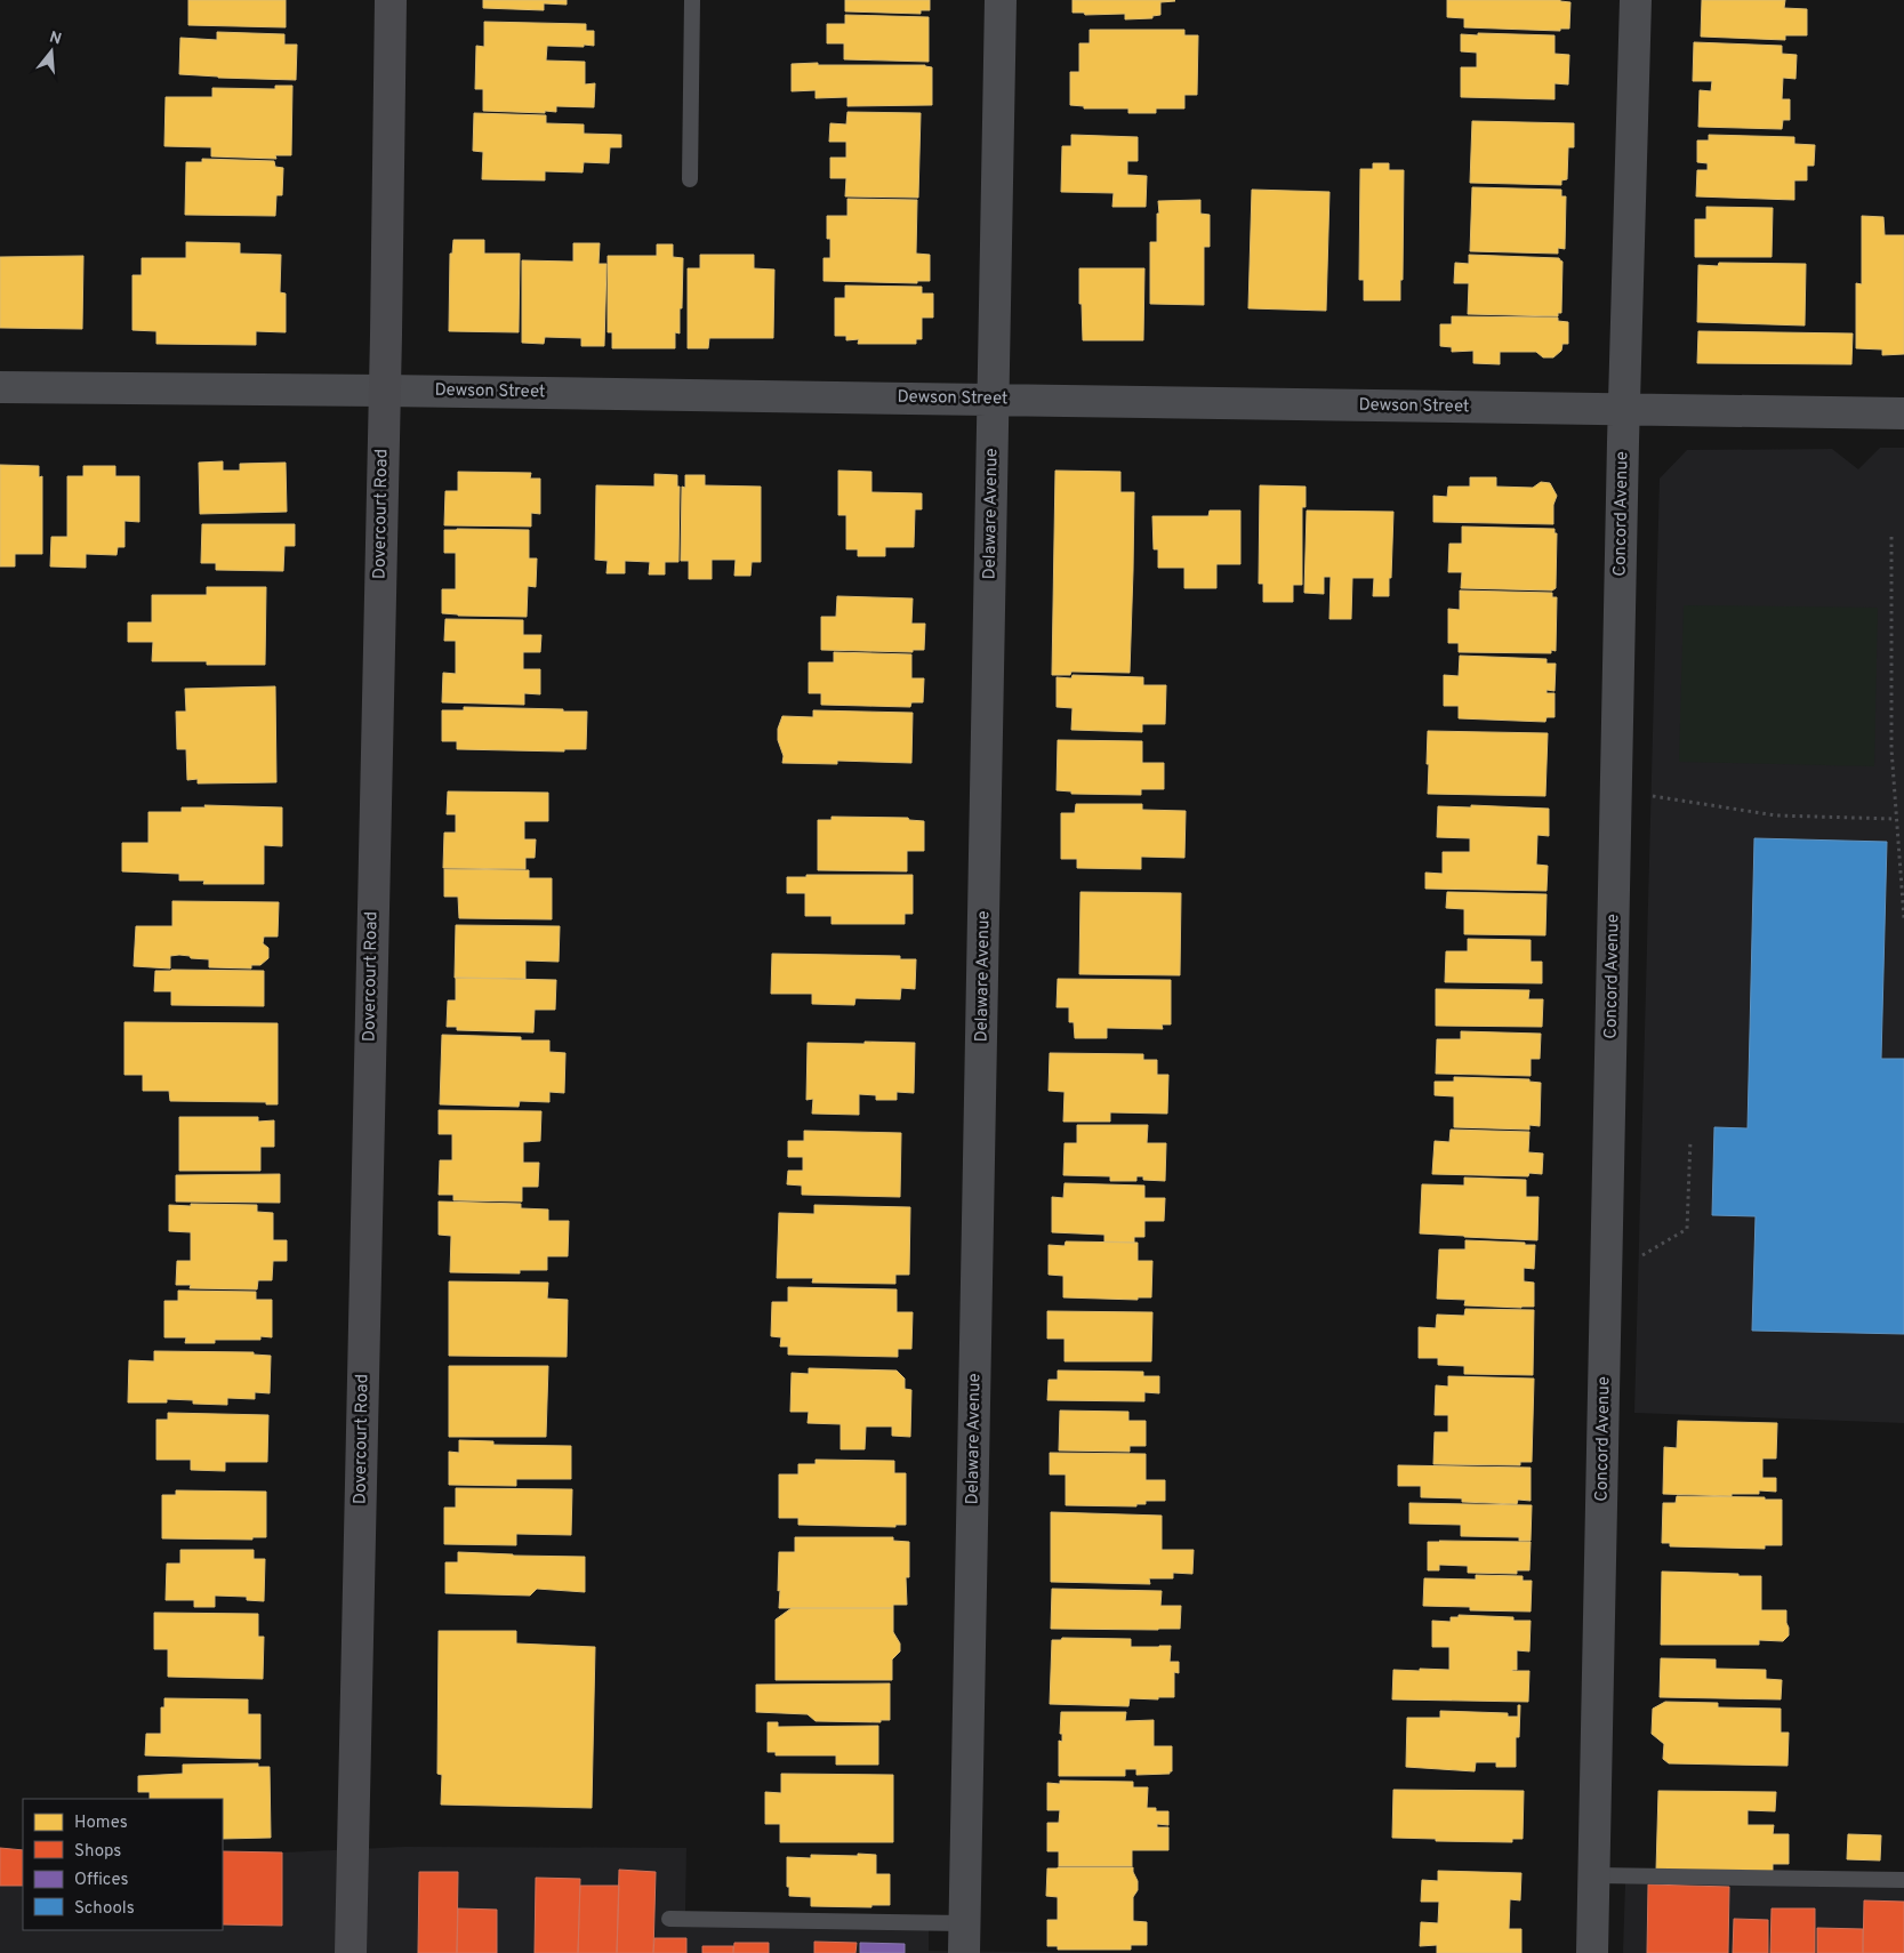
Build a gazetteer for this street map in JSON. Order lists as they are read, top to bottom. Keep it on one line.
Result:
{"streets":{"street":["Dewson Street","Dovercourt Road","Delaware Avenue","Concord Avenue"]},"crossings":[["Dewson Street","Dovercourt Road"],["Dewson Street","Delaware Avenue"],["Dewson Street","Concord Avenue"]],"legend":["Homes","Shops","Offices","Schools"],"north":"top"}
